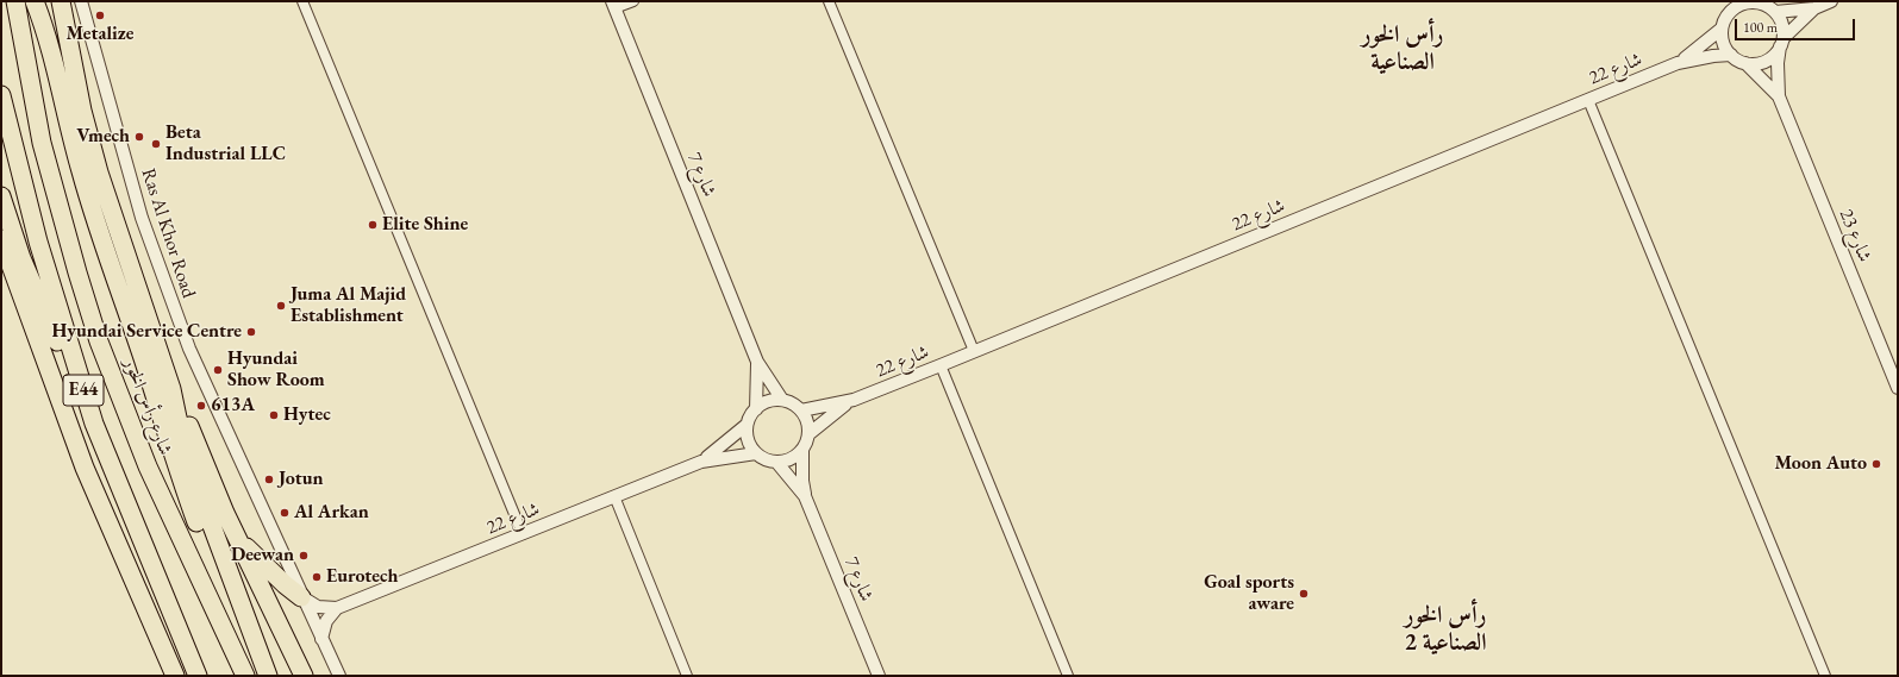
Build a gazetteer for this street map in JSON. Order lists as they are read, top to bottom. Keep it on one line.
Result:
{"streets":{"highway":["E44","شارع رأس الخور"],"street":["شارع 22","شارع 7","Ras Al Khor Road","شارع 23"]},"crossings":[["شارع 22","شارع 7"],["شارع 22","شارع 23"]],"districts":["رأس الخور الصناعية","رأس الخور الصناعية 2"],"places":["Metalize","Vmech","Beta Industrial LLC","Elite Shine","Juma Al Majid Establishment","Hyundai Service Centre","Hyundai Show Room","613A","Hytec","Moon Auto","Jotun","Al Arkan","Deewan","Eurotech","Goal sports aware"],"scale_bar":"100 m"}
